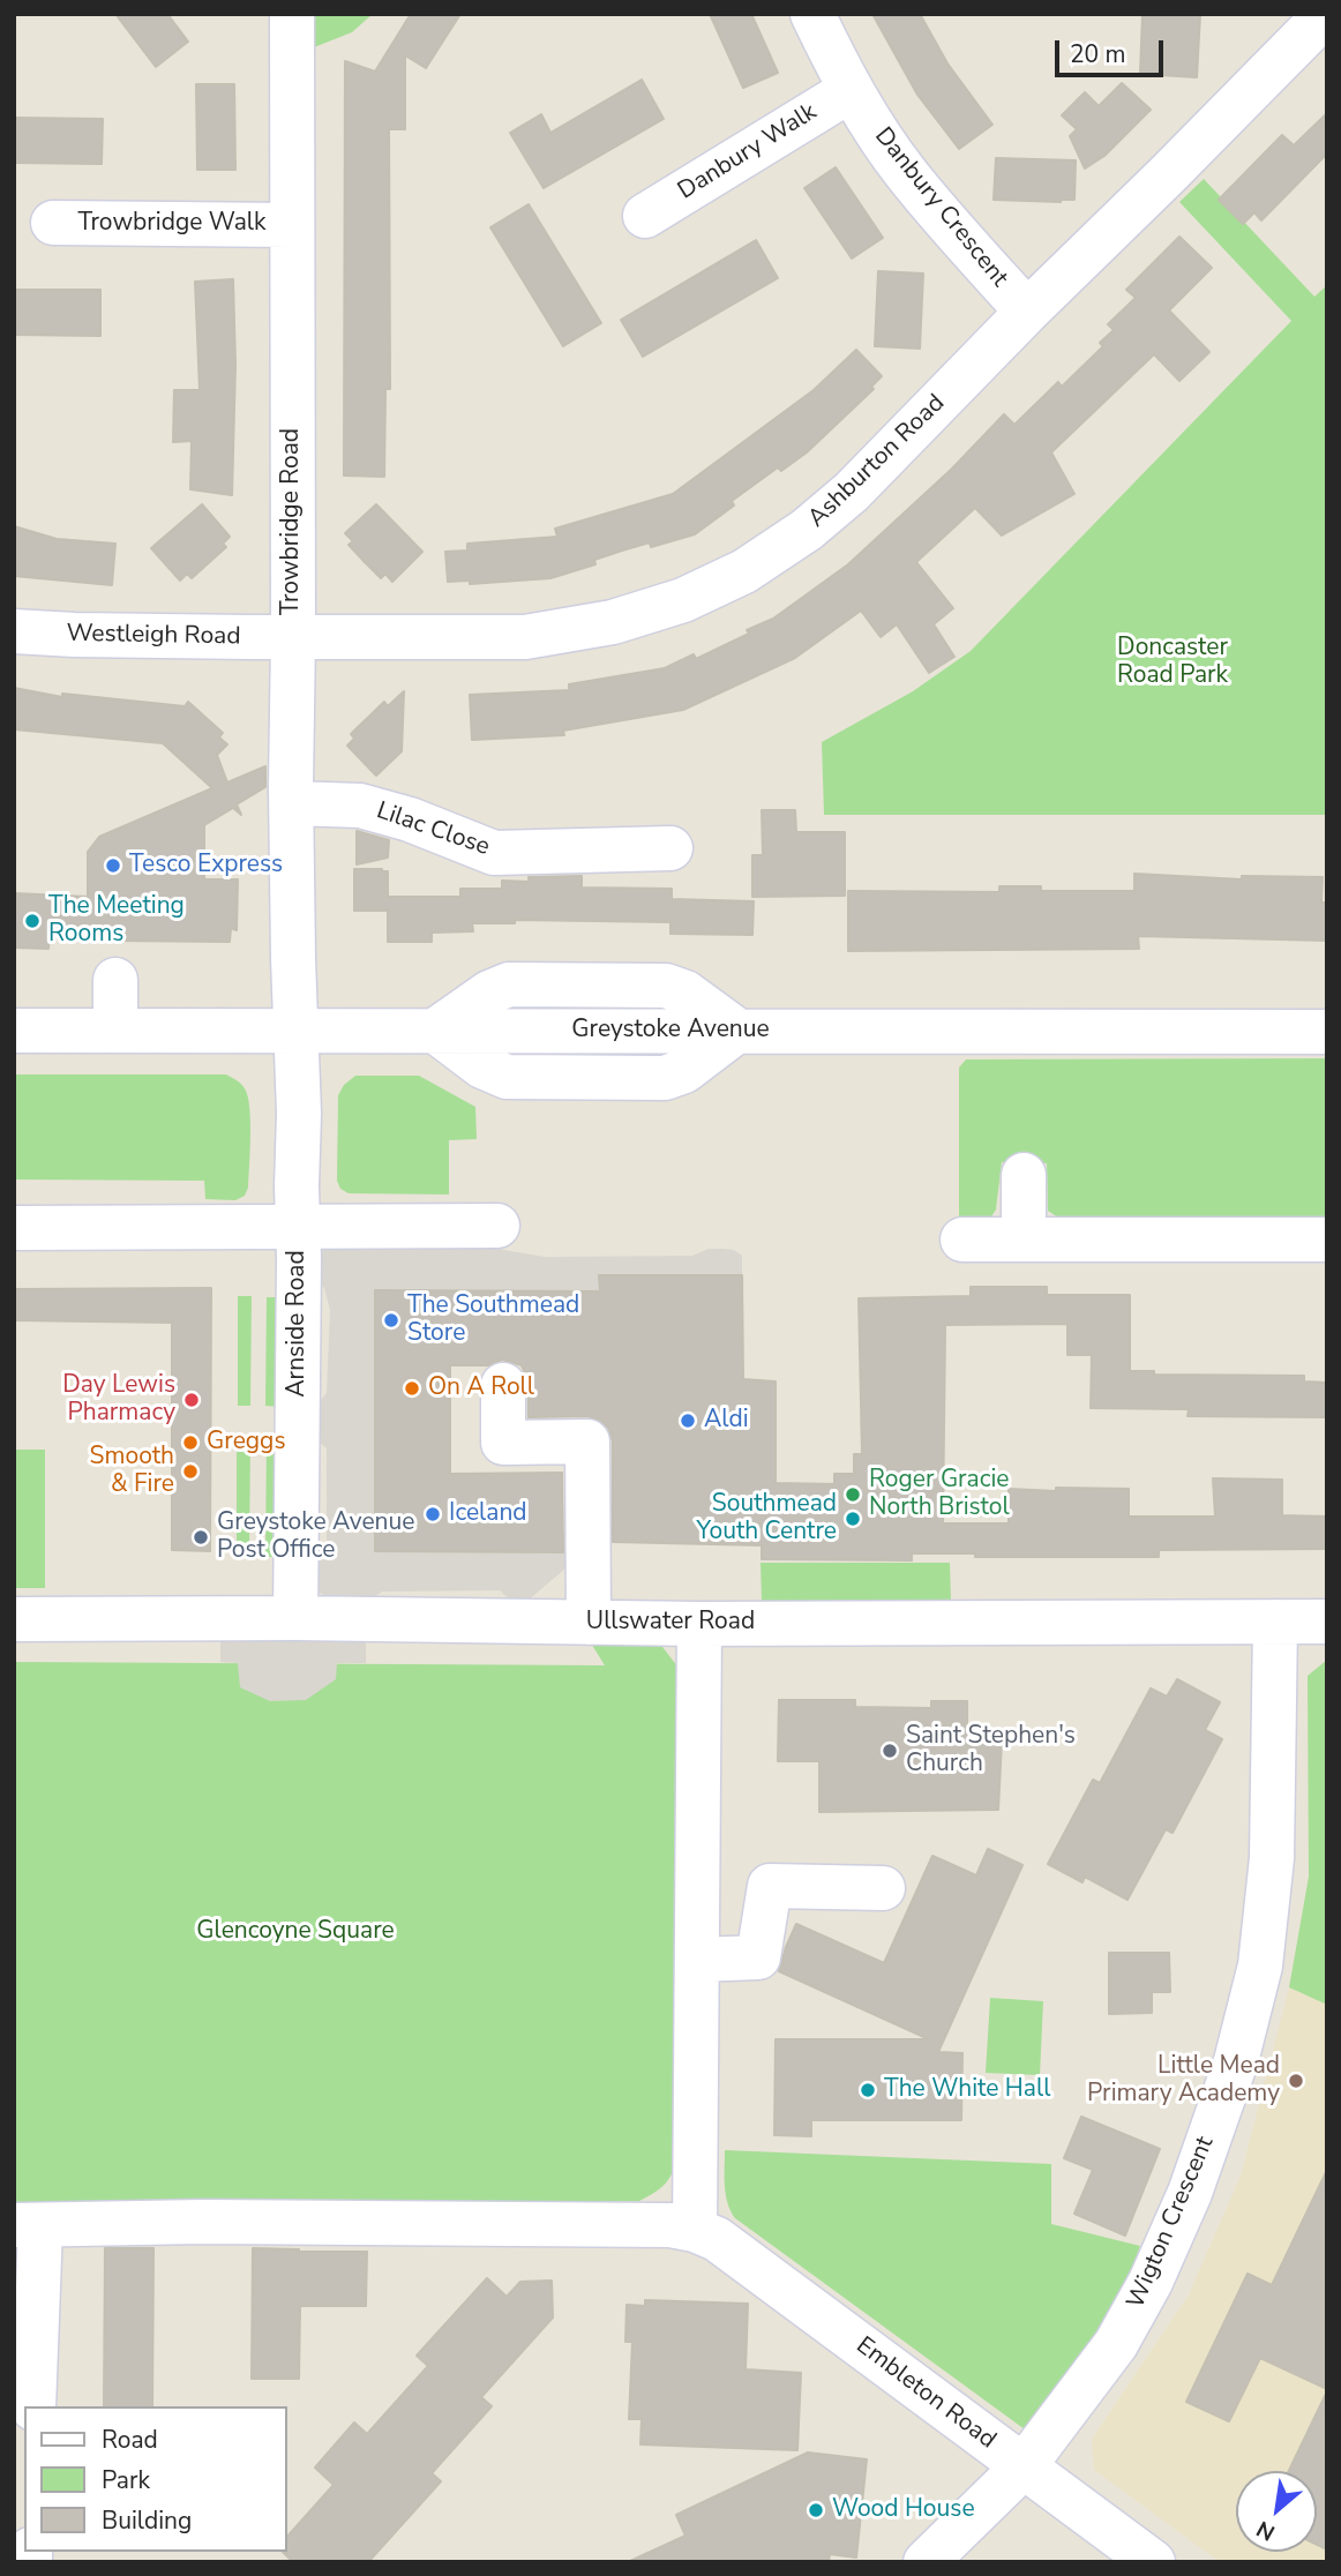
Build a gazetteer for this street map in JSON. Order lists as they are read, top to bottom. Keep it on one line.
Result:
{"streets":{"street":["Danbury Walk","Danbury Crescent","Trowbridge Walk","Ashburton Road","Trowbridge Road","Westleigh Road","Lilac Close","Greystoke Avenue","Arnside Road","Ullswater Road","Wigton Crescent","Embleton Road"]},"crossings":[["Danbury Walk","Danbury Crescent"],["Danbury Crescent","Ashburton Road"],["Trowbridge Walk","Trowbridge Road"],["Ashburton Road","Trowbridge Road"],["Ashburton Road","Westleigh Road"],["Trowbridge Road","Westleigh Road"],["Trowbridge Road","Lilac Close"],["Trowbridge Road","Greystoke Avenue"],["Trowbridge Road","Arnside Road"],["Greystoke Avenue","Arnside Road"],["Arnside Road","Ullswater Road"],["Ullswater Road","Wigton Crescent"],["Wigton Crescent","Embleton Road"]],"parks":["Doncaster Road Park","Glencoyne Square"],"places":["Tesco Express","The Meeting Rooms","The Southmead Store","On A Roll","Day Lewis Pharmacy","Aldi","Greggs","Smooth & Fire","Roger Gracie North Bristol","Iceland","Southmead Youth Centre","Greystoke Avenue Post Office","Saint Stephen's Church","Little Mead Primary Academy","The White Hall","Wood House"],"legend":["Road","Park","Building"],"scale_bar":"20 m","north":"bottom left"}
